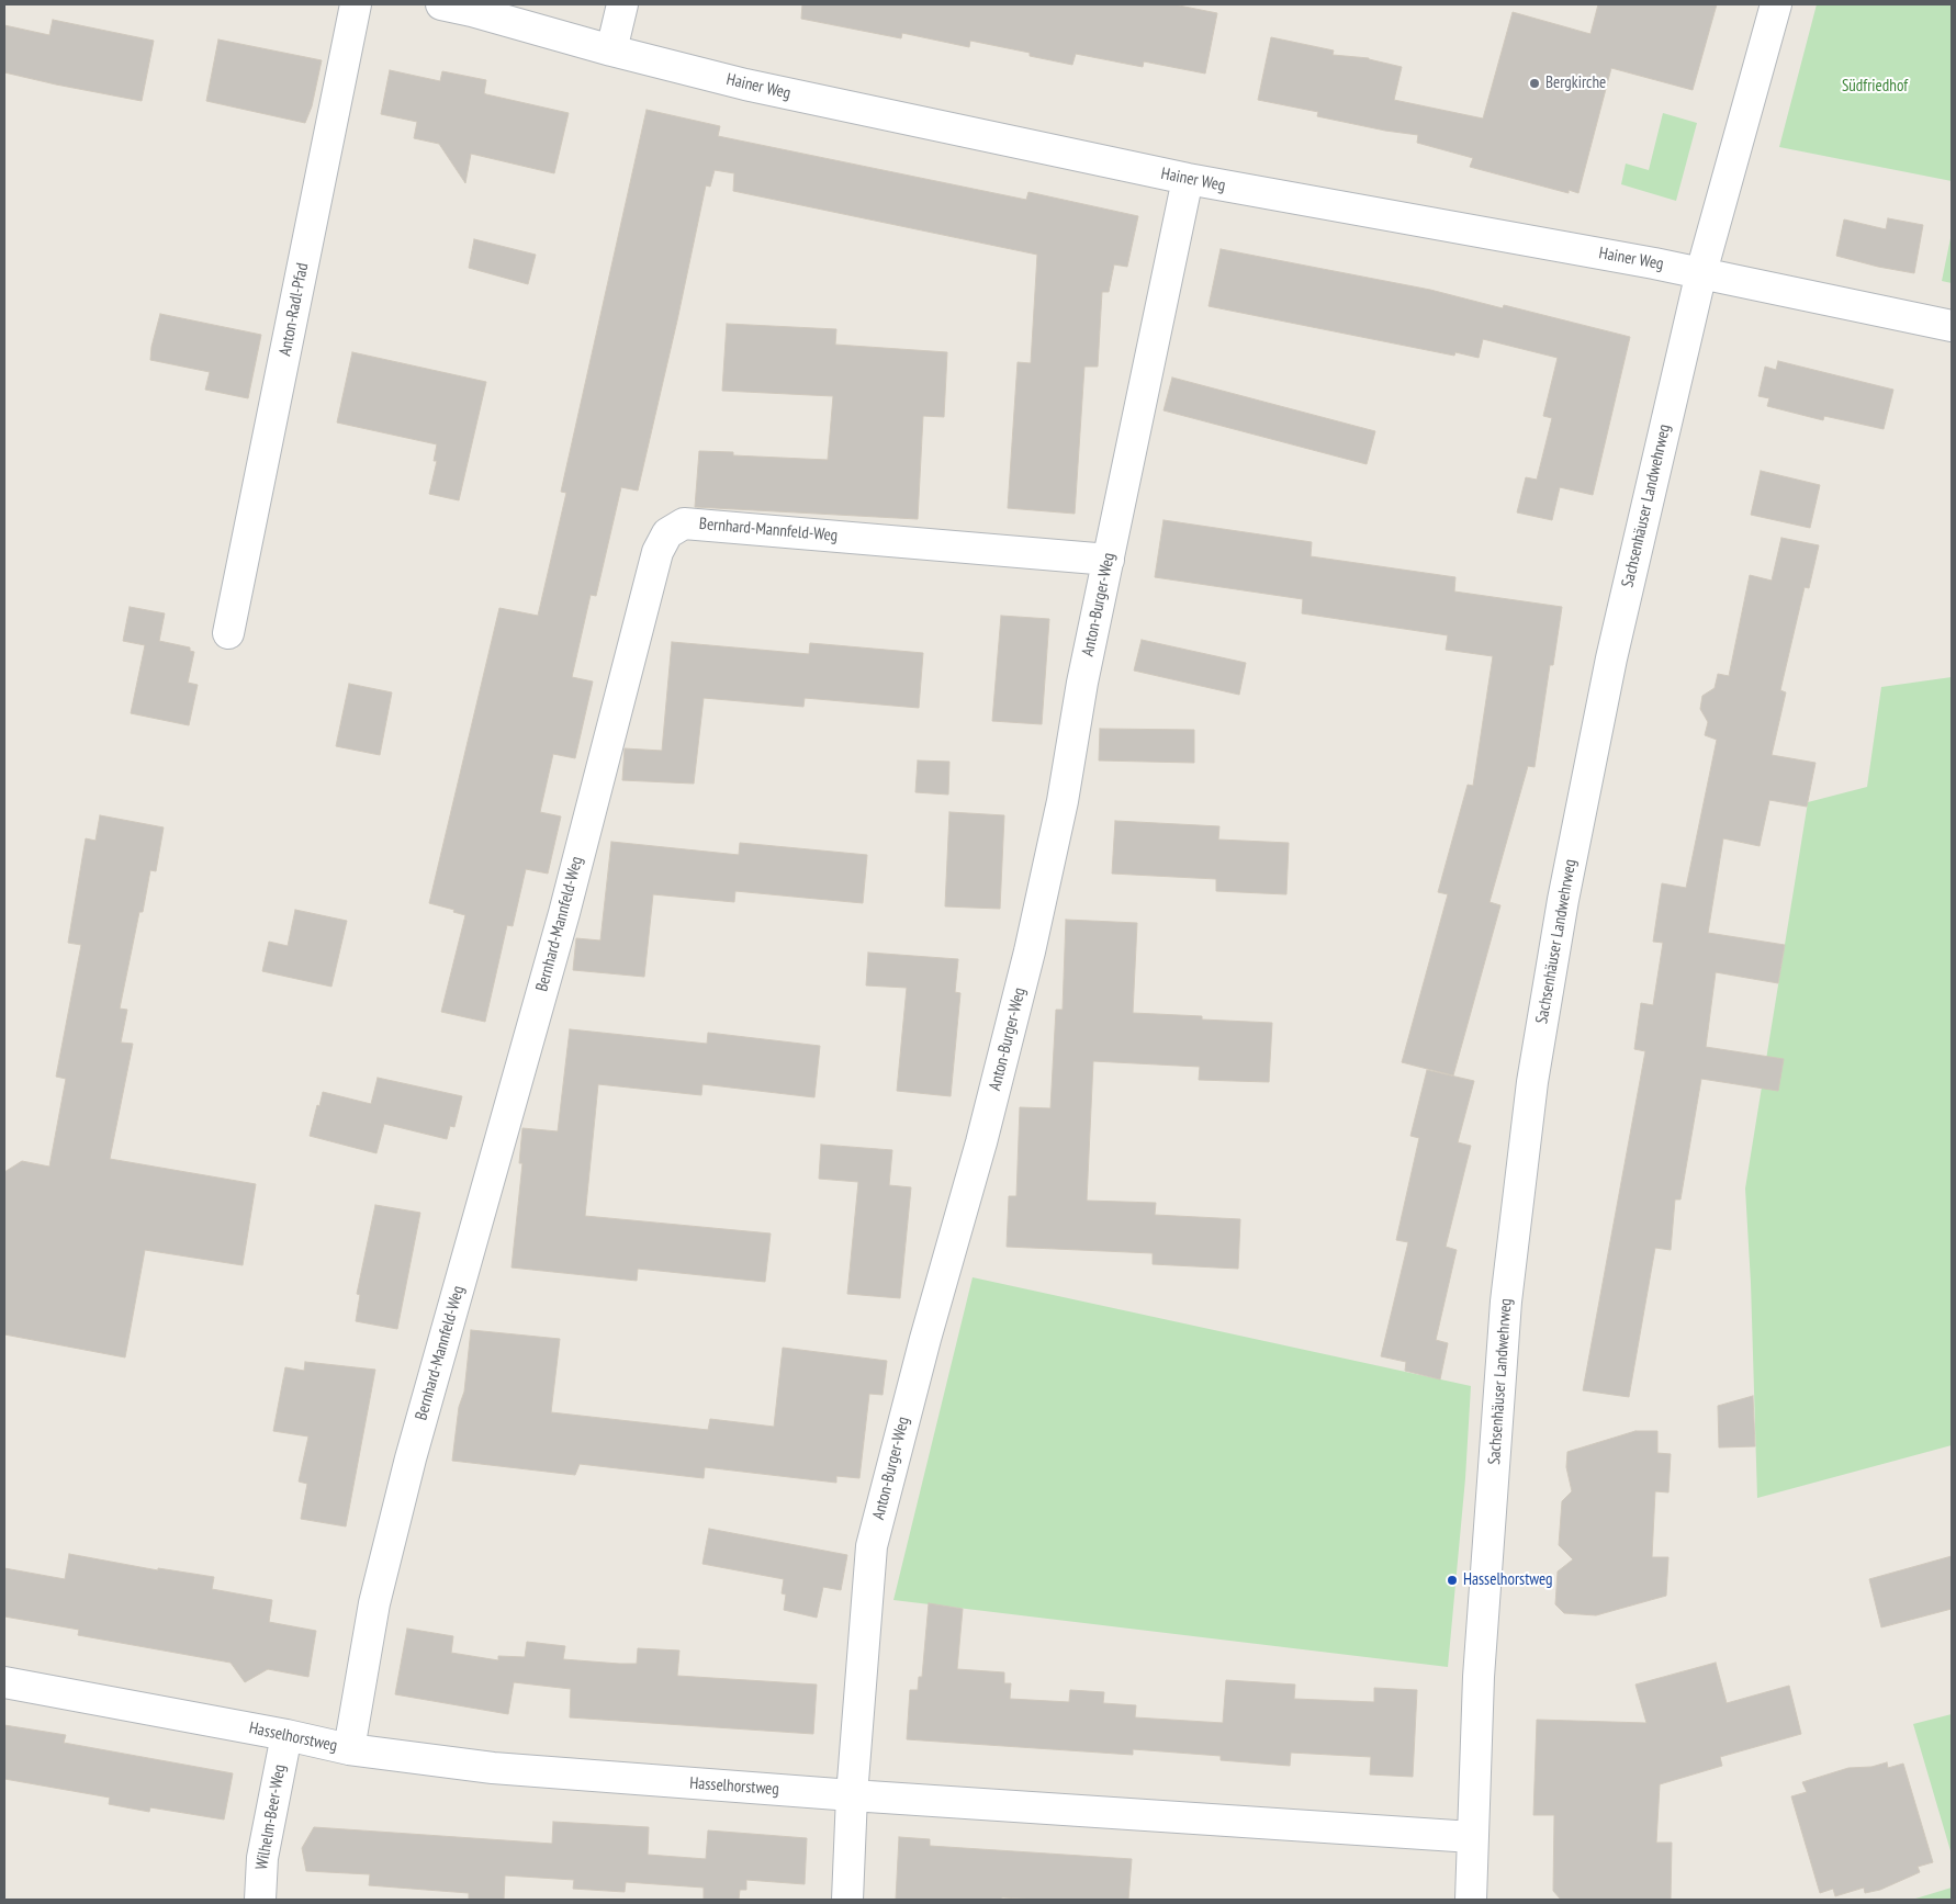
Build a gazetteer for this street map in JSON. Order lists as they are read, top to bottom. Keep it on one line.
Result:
{"streets":{"street":["Hainer Weg","Anton-Radl-Pfad","Sachsenhäuser Landwehrweg","Bernhard-Mannfeld-Weg","Anton-Burger-Weg","Hasselhorstweg","Wilhelm-Beer-Weg"]},"crossings":[["Hainer Weg","Sachsenhäuser Landwehrweg"],["Hainer Weg","Anton-Burger-Weg"],["Sachsenhäuser Landwehrweg","Hasselhorstweg"],["Bernhard-Mannfeld-Weg","Anton-Burger-Weg"],["Bernhard-Mannfeld-Weg","Hasselhorstweg"],["Anton-Burger-Weg","Hasselhorstweg"],["Hasselhorstweg","Wilhelm-Beer-Weg"]],"parks":["Südfriedhof"],"places":["Bergkirche","Hasselhorstweg"]}
